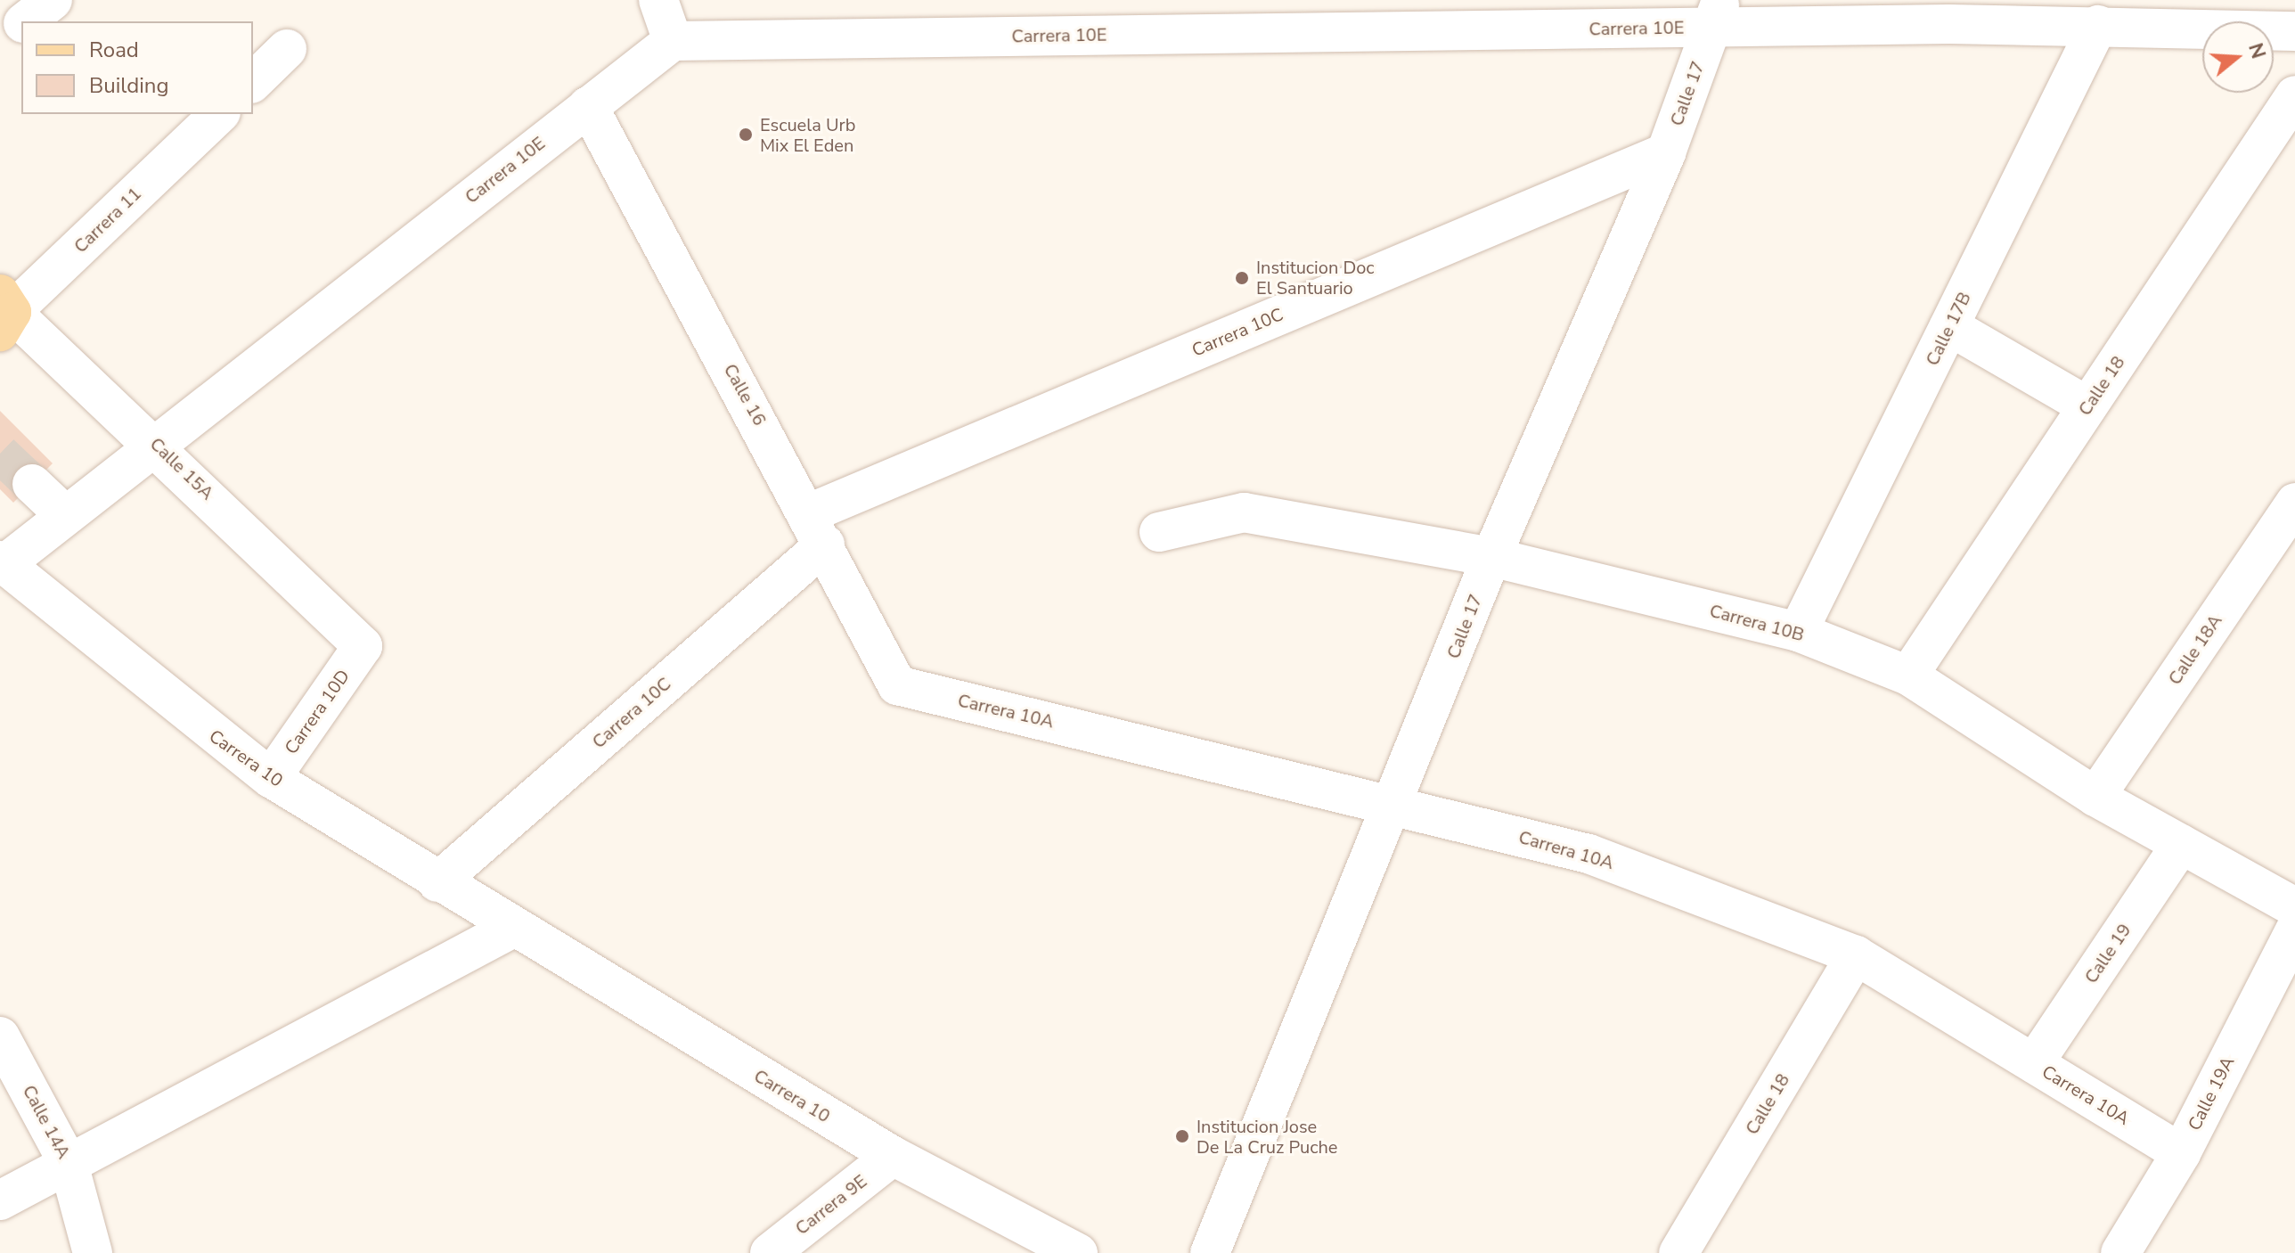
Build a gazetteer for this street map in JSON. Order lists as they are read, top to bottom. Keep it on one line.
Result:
{"streets":{"street":["Carrera 10E","Calle 17","Carrera 11","Calle 17B","Carrera 10C","Calle 18","Calle 16","Calle 15A","Carrera 10B","Calle 18A","Carrera 10A","Carrera 10D","Carrera 10","Calle 19","Calle 19A","Calle 14A","Carrera 9E"]},"crossings":[["Carrera 10E","Calle 17"],["Carrera 10E","Calle 17B"],["Carrera 10E","Calle 16"],["Carrera 10E","Calle 15A"],["Carrera 10E","Carrera 10"],["Calle 17","Carrera 10C"],["Calle 17","Carrera 10B"],["Calle 17","Carrera 10A"],["Carrera 11","Calle 15A"],["Calle 17B","Carrera 10B"],["Carrera 10C","Calle 16"],["Carrera 10C","Carrera 10"],["Calle 18","Carrera 10B"],["Calle 18","Carrera 10A"],["Calle 16","Carrera 10A"],["Calle 15A","Carrera 10D"],["Carrera 10B","Calle 18A"],["Carrera 10B","Calle 19"],["Carrera 10A","Calle 19"],["Carrera 10A","Calle 19A"],["Carrera 10D","Carrera 10"],["Carrera 10","Carrera 9E"]],"places":["Escuela Urb Mix El Eden","Institucion Doc El Santuario","Institucion Jose De La Cruz Puche"],"legend":["Road","Building"],"north":"right"}
